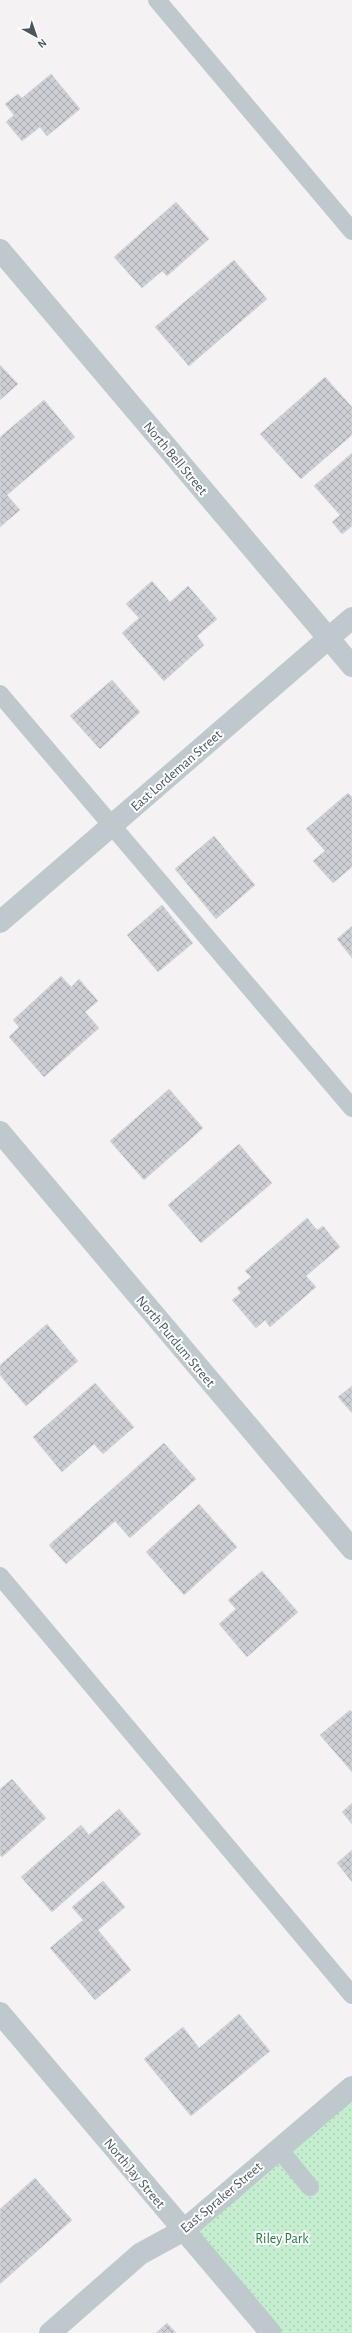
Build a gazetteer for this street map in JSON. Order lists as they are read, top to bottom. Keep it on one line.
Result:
{"streets":{"street":["North Bell Street","East Lordeman Street","North Purdum Street","North Jay Street","East Spraker Street"]},"crossings":[["North Bell Street","East Lordeman Street"],["North Jay Street","East Spraker Street"]],"parks":["Riley Park"],"north":"bottom right"}
